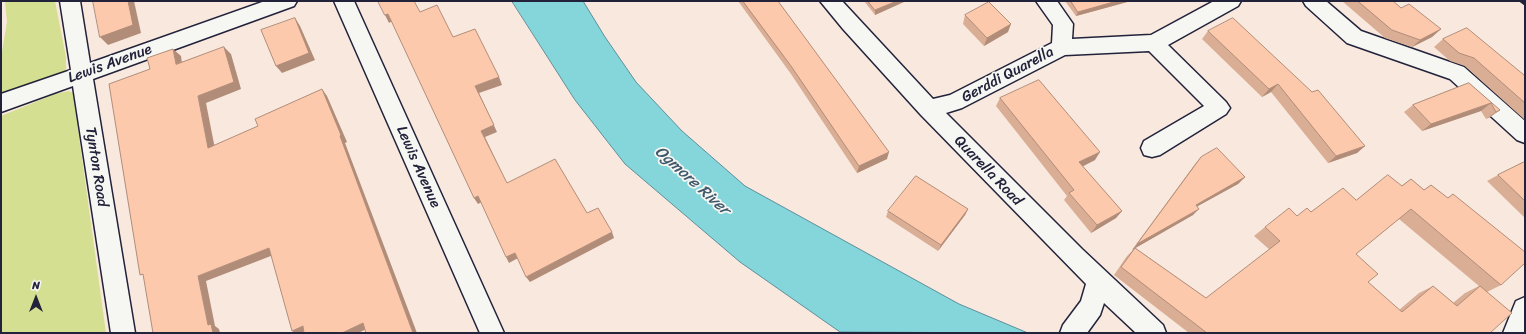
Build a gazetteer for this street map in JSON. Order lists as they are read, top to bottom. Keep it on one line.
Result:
{"streets":{"street":["Lewis Avenue","Gerddi Quarella","Tynton Road","Quarella Road"]},"crossings":[["Lewis Avenue","Tynton Road"],["Gerddi Quarella","Quarella Road"]],"water":["Ogmore River"],"north":"top"}
